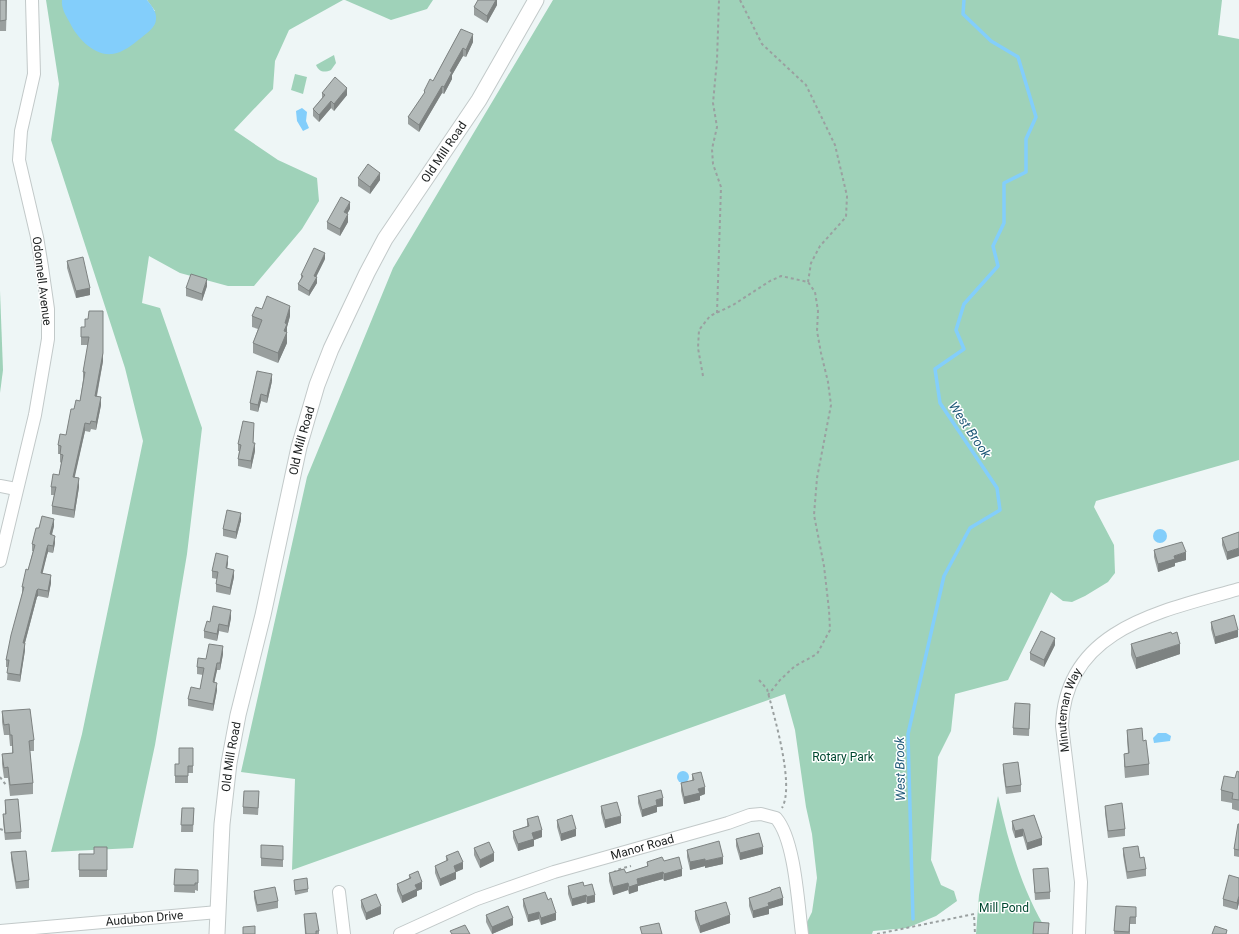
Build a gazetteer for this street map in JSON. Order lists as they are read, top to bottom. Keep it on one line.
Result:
{"streets":{"main road":["Old Mill Road"],"street":["Odonnell Avenue","Minuteman Way","Manor Road","Audubon Drive"]},"crossings":[["Old Mill Road","Audubon Drive"]],"water":["West Brook"],"parks":["Rotary Park","Mill Pond"]}
